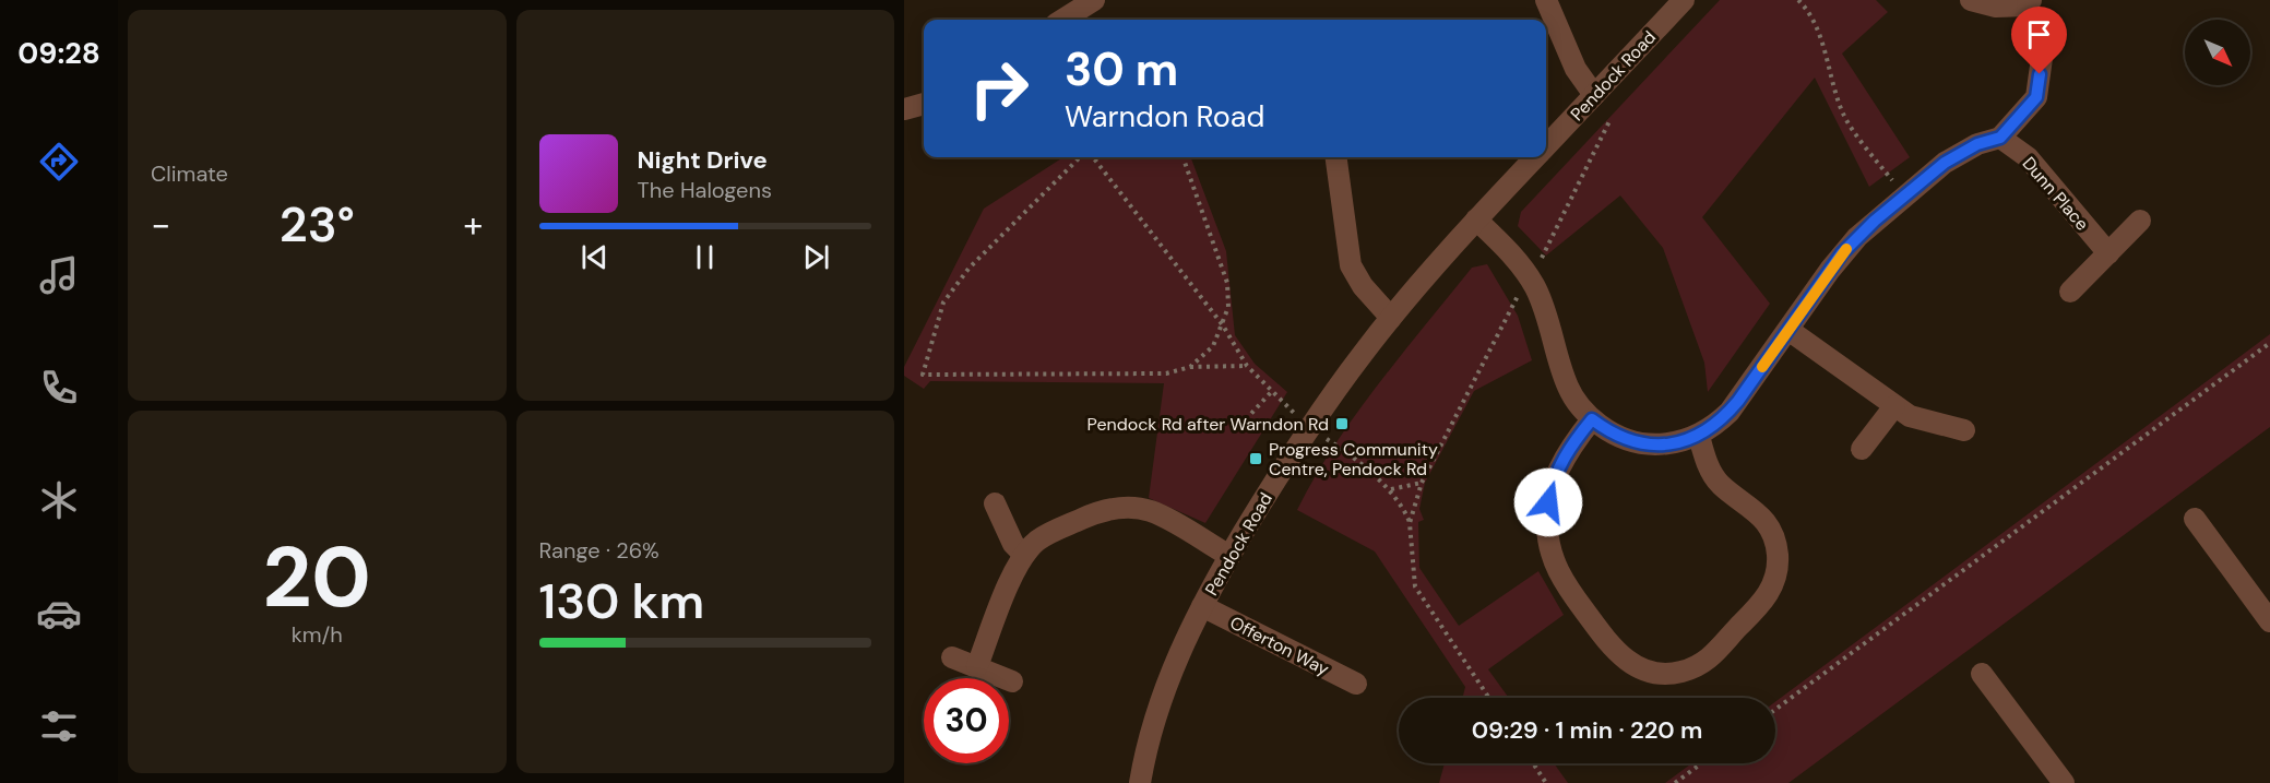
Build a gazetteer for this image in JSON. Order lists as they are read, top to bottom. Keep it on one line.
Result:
{"streets":{"street":["Pendock Road","Dunn Place","Offerton Way"]},"crossings":[["Pendock Road","Offerton Way"]],"places":{"transit":["Pendock Rd after Warndon Rd","Progress Community Centre, Pendock Rd"]},"north":"bottom right","page":{"tabs":"09:28","tile":["Climate",["20","km/h"],["Range · 26%","130 km"]],"turn":["30 m","Warndon Road"],"song":["Night Drive","The Halogens"],"heat":["−","23°","+"],"limit":"30","trip":"09:29 · 1 min · 220 m"}}
